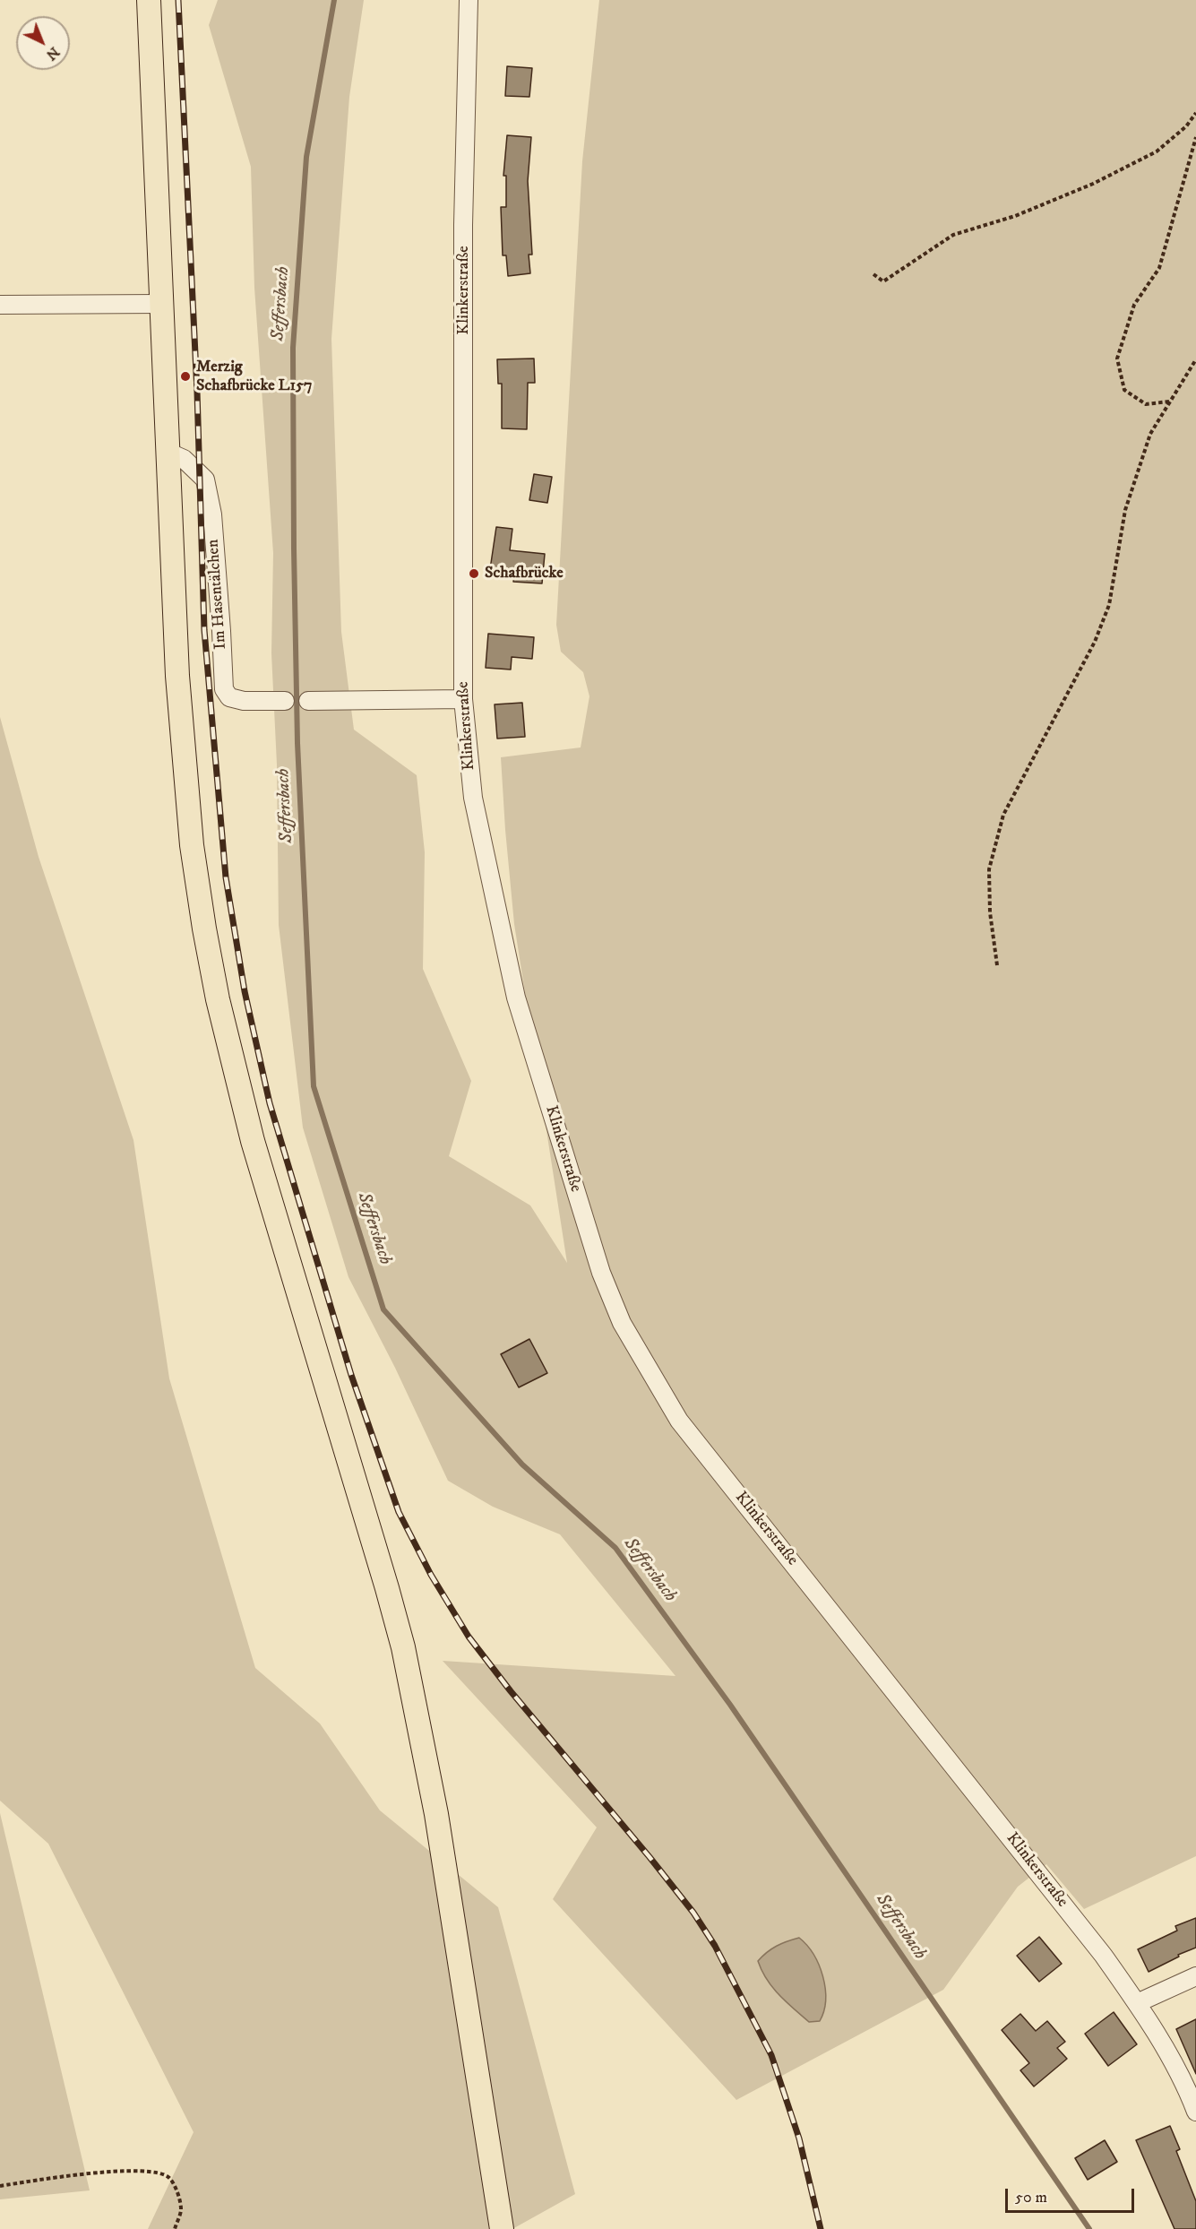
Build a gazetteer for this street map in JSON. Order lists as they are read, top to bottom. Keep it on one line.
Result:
{"streets":{"street":["Klinkerstraße","Im Hasentälchen"]},"water":["Seffersbach"],"places":["Merzig Schafbrücke L157","Schafbrücke"],"scale_bar":"50 m","north":"bottom right"}
